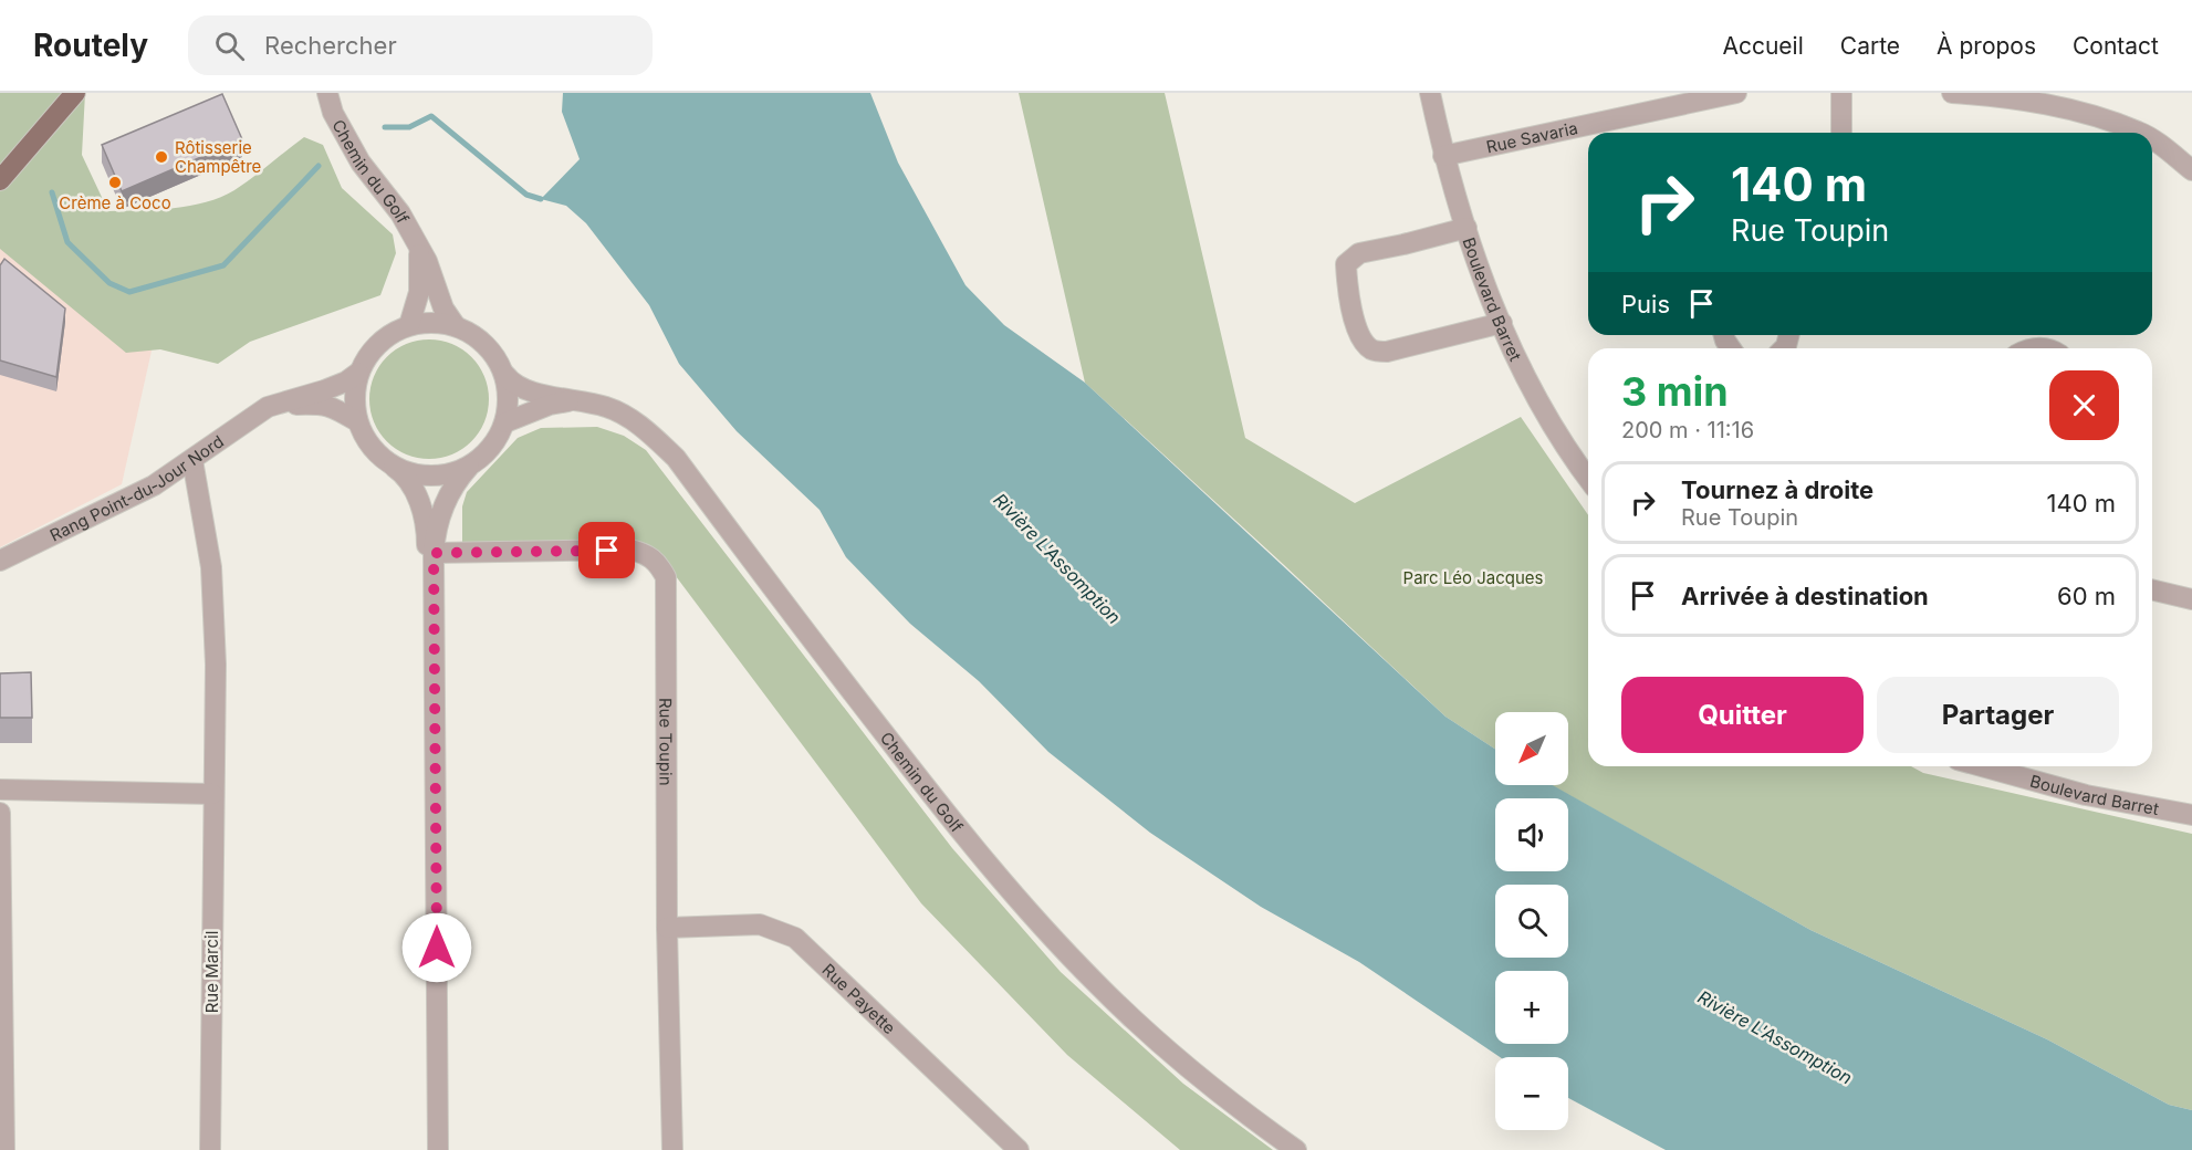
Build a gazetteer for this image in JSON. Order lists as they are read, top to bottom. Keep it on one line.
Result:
{"streets":{"street":["Rue Savaria","Chemin du Golf","Boulevard Barret","Rang Point-du-Jour Nord","Rue Toupin","Rue Marcil","Rue Payette"]},"crossings":[["Rue Savaria","Boulevard Barret"],["Chemin du Golf","Rang Point-du-Jour Nord"],["Rang Point-du-Jour Nord","Rue Marcil"],["Rue Toupin","Rue Payette"]],"water":["Rivière L'Assomption"],"parks":["Parc Léo Jacques"],"places":["Rôtisserie Champêtre","Crème à Coco"],"north":"bottom left","page":{"header":"Routely","search":"Rechercher","nav":["Accueil","Carte","À propos","Contact"],"turn":["140 m","Rue Toupin"],"then":"Puis","heading":["3 min","200 m · 11:16"],"list":[{"name":"Tournez à droite","note":"Rue Toupin","value":"140 m"},{"name":"Arrivée à destination","value":"60 m"}],"buttons":["Quitter","Partager"],"map_buttons":["+","−"]}}
